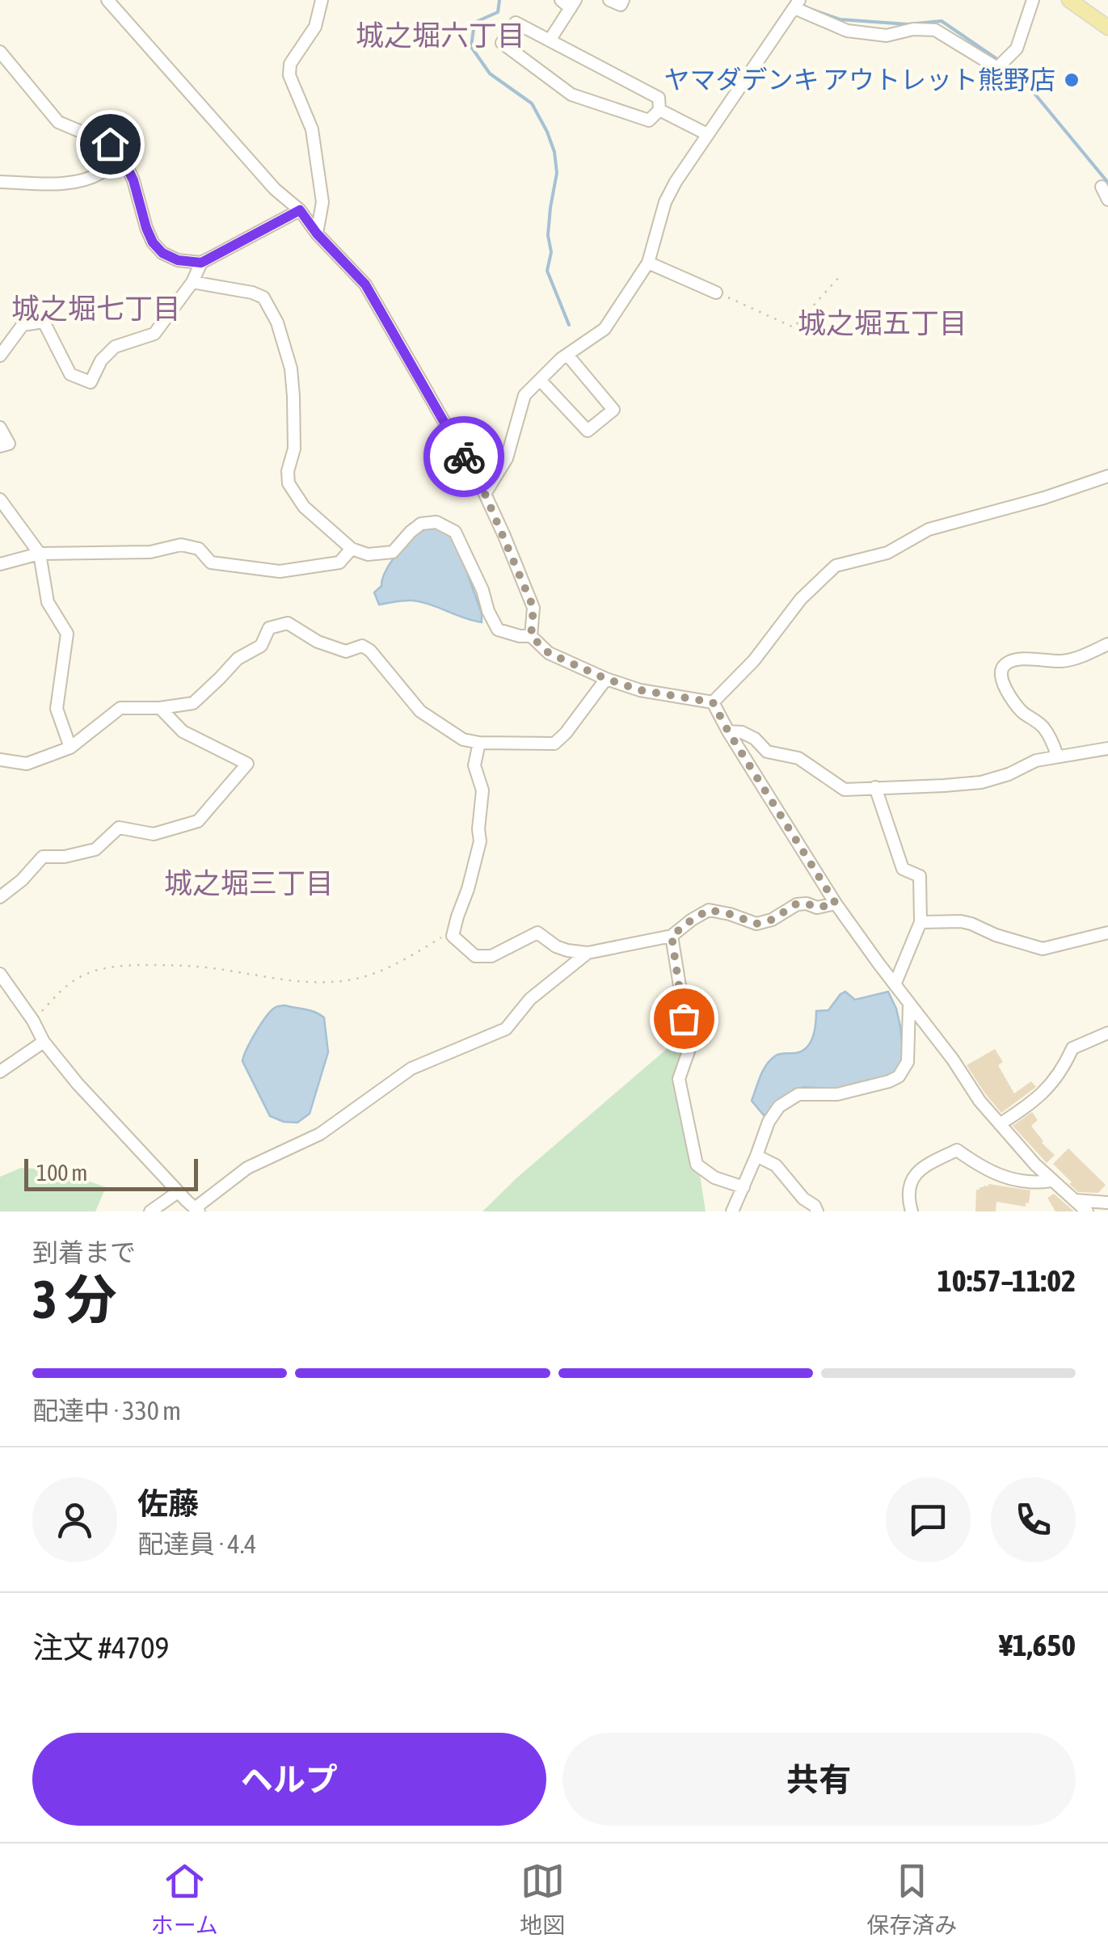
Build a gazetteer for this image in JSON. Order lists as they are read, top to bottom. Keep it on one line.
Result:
{"districts":["城之堀六丁目","城之堀七丁目","城之堀五丁目","城之堀三丁目"],"places":["ヤマダデンキ アウトレット熊野店"],"scale_bar":"100 m","page":{"scale":"100 m","heading":["3 分","到着まで","10:57–11:02"],"panel":["佐藤","配達員 · 4.4","注文 #4709","¥1,650"],"bar":"配達中 · 330 m","buttons":["ヘルプ","共有"],"tabs":["ホーム","地図","保存済み"]}}
